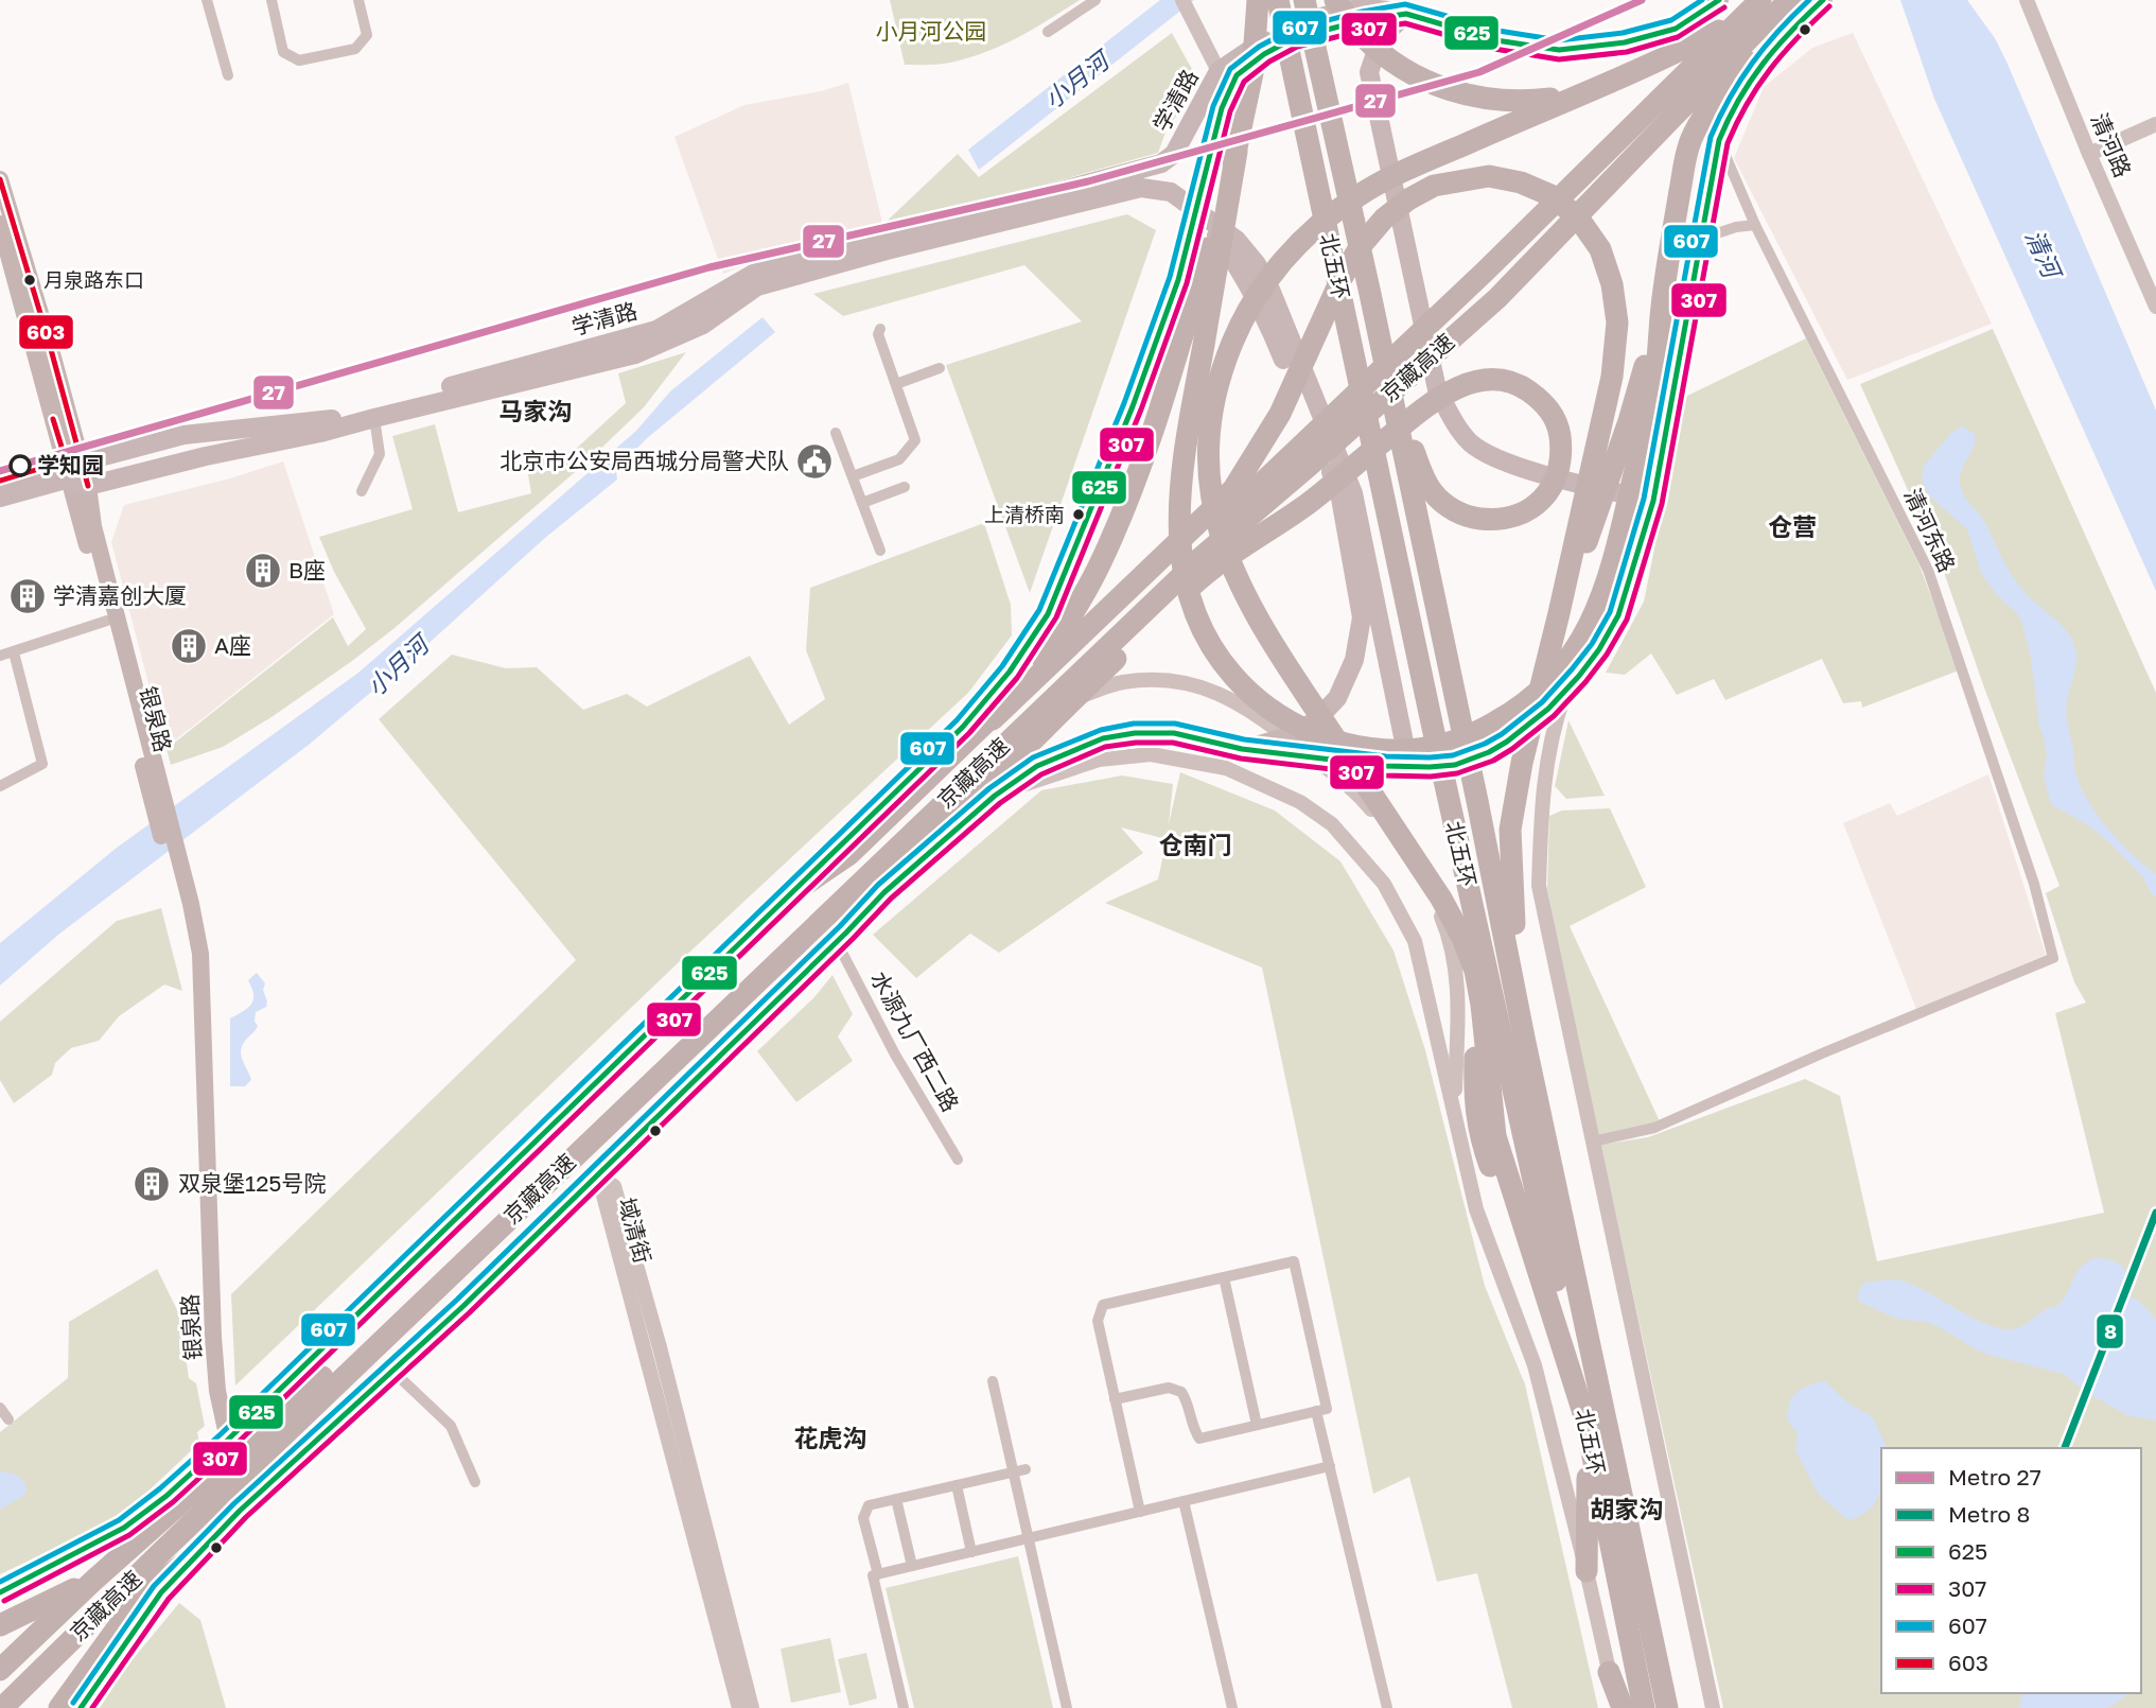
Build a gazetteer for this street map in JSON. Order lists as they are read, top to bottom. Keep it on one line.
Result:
{"streets":{"highway":["北五环","京藏高速"],"main road":["学清路","银泉路"],"street":["清河路","清河东路","水源九厂西二路","域清街"]},"crossings":[["学清路","银泉路"]],"districts":["马家沟","仓营","仓南门","花虎沟","胡家沟"],"water":["小月河","清河"],"parks":["小月河公园"],"places":{"other":["月泉路东口","学知园","上清桥南"],"public building":["北京市公安局西城分局警犬队"],"building":["B座","学清嘉创大厦","A座","双泉堡125号院"]},"lines":["metro line 27","transit line 625","transit line 607","transit line 307","transit line 603","metro line 8"],"legend":["Metro 27","Metro 8","625","307","607","603"]}
